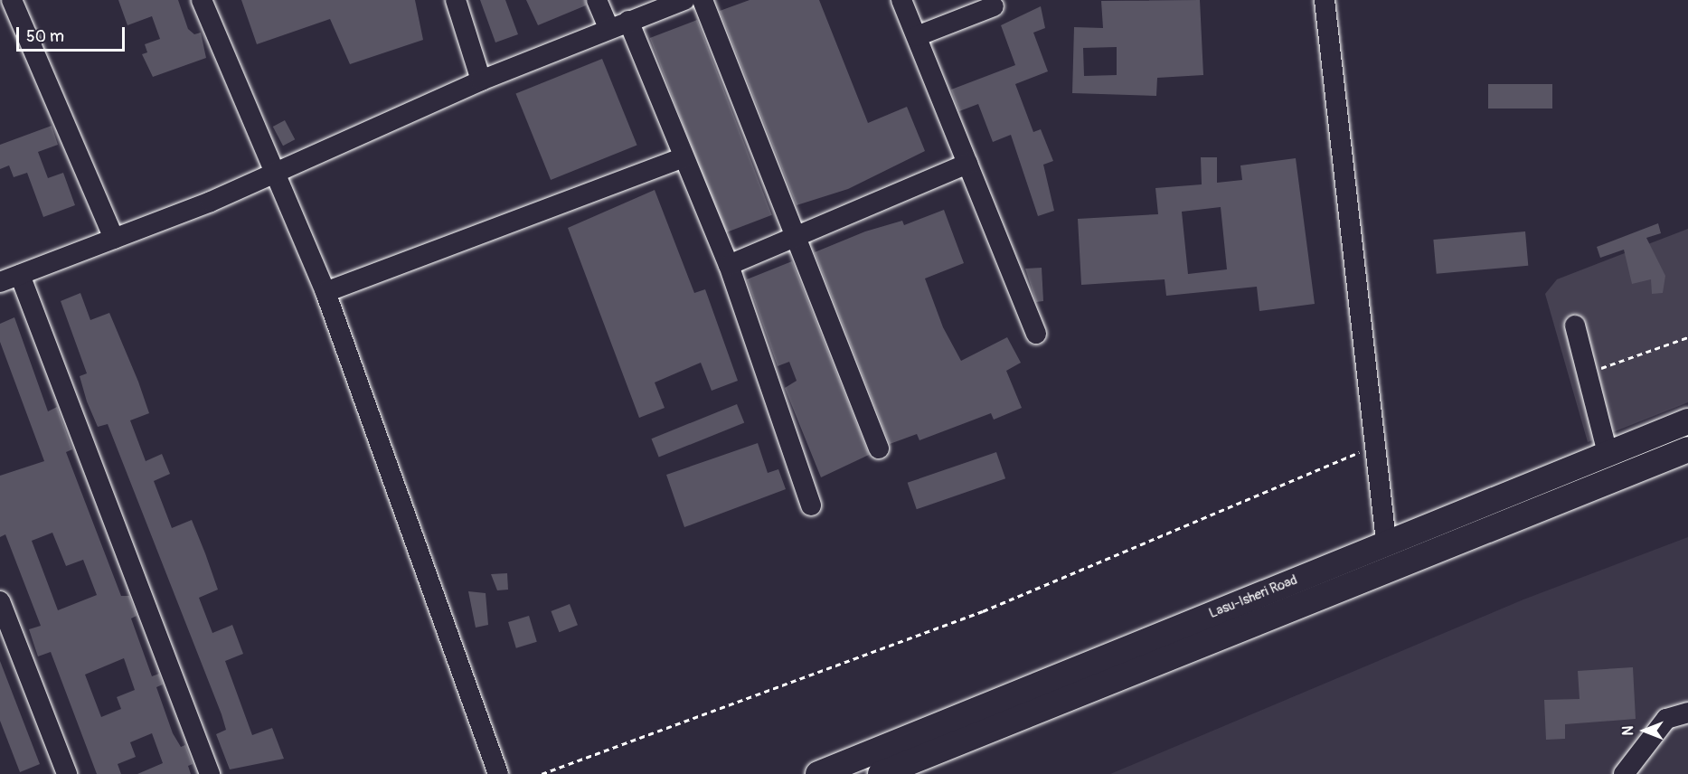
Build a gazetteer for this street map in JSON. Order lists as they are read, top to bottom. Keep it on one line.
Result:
{"streets":{"main road":["Lasu-Isheri Road"]},"scale_bar":"50 m","north":"left"}
